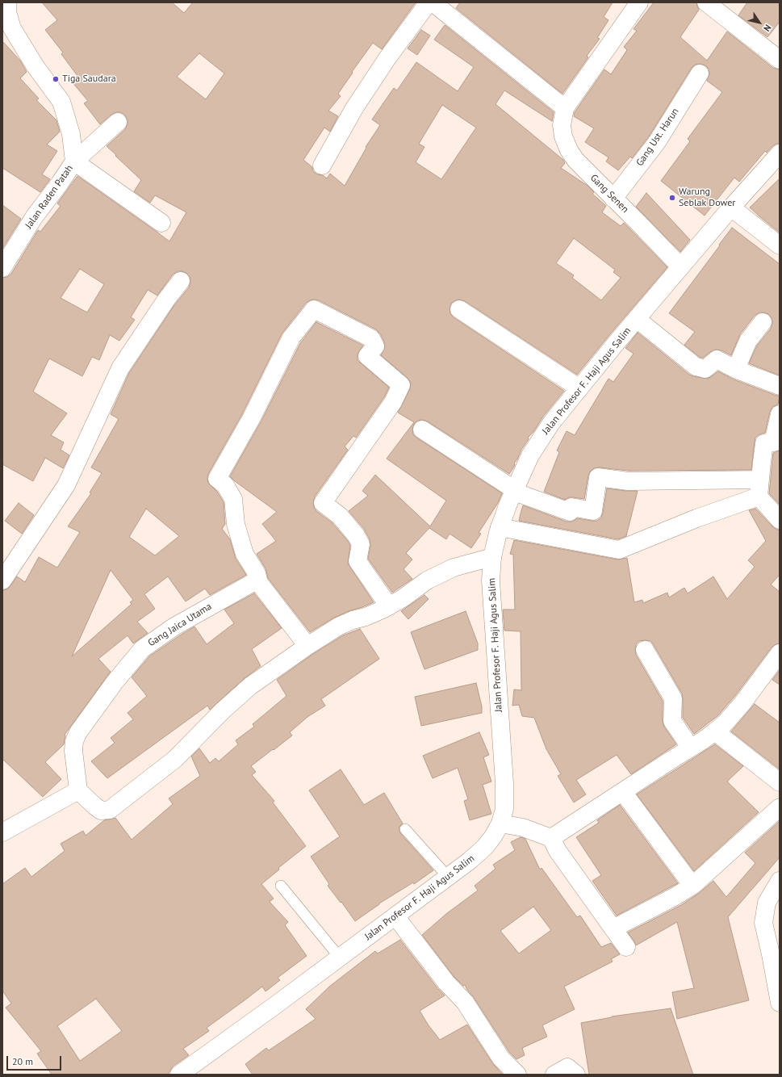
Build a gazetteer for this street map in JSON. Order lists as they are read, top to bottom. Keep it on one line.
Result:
{"streets":{"street":["Gang Ust. Harun","Gang Senen","Jalan Raden Patah","Jalan Profesor F. Haji Agus Salim","Gang Jaica Utama"]},"crossings":[["Gang Ust. Harun","Gang Senen"],["Gang Senen","Jalan Profesor F. Haji Agus Salim"]],"places":["Tiga Saudara","Warung Seblak Dower"],"scale_bar":"20 m","north":"bottom right"}
